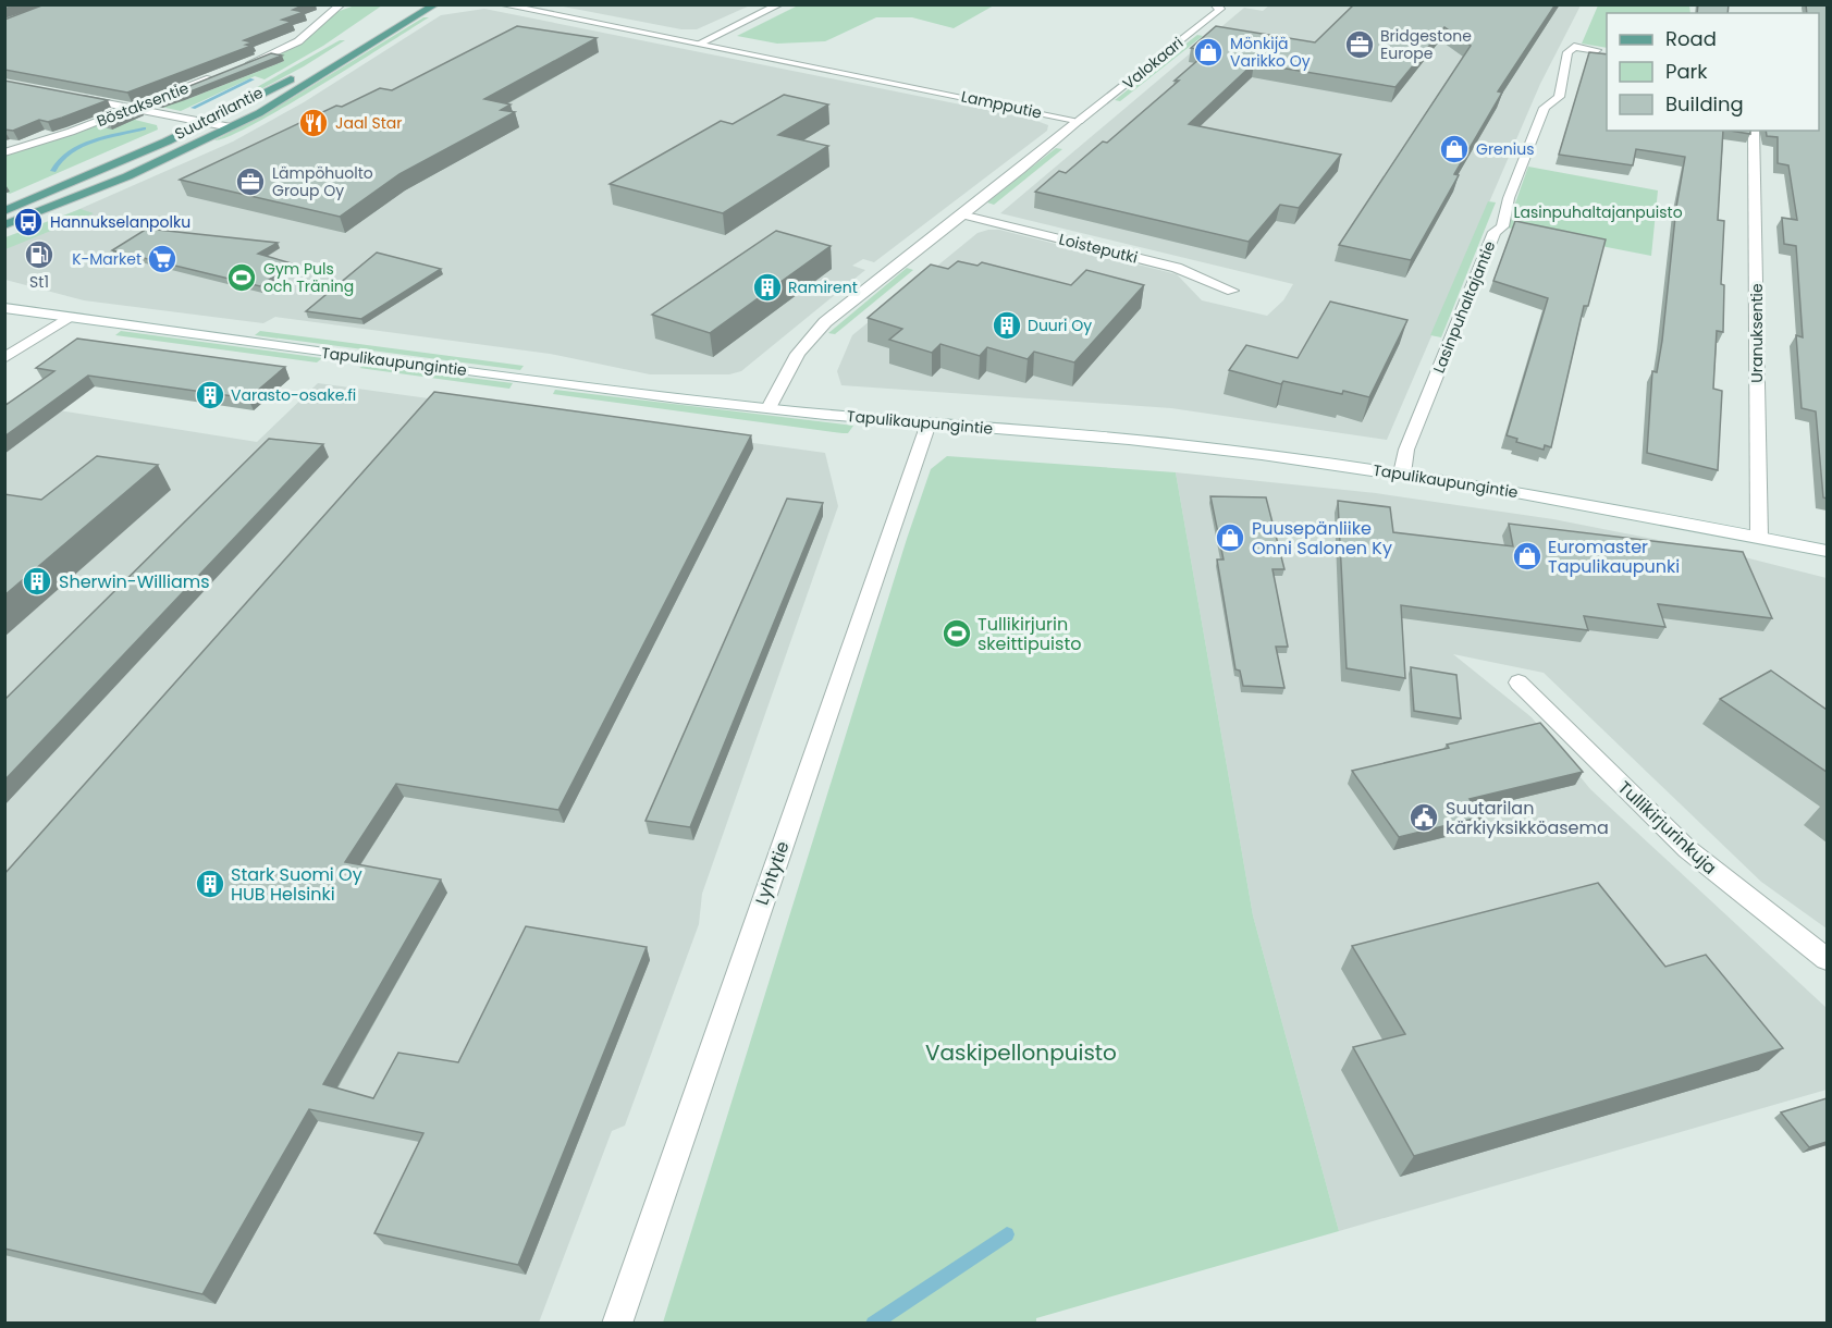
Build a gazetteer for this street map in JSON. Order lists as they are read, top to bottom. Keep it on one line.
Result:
{"streets":{"main road":["Suutarilantie"],"street":["Valokaari","Böstaksentie","Lampputie","Loisteputki","Lasinpuhaltajantie","Uranuksentie","Tapulikaupungintie","Tullikirjurinkuja","Lyhtytie"]},"crossings":[["Valokaari","Lampputie"],["Lampputie","Loisteputki"],["Lampputie","Tapulikaupungintie"],["Lasinpuhaltajantie","Tapulikaupungintie"],["Uranuksentie","Tapulikaupungintie"],["Tapulikaupungintie","Lyhtytie"]],"parks":["Lasinpuhaltajanpuisto","Vaskipellonpuisto"],"places":{"office":["Bridgestone Europe","Lämpöhuolto Group Oy"],"shop":["Mönkijä Varikko Oy","Grenius","Puusepänliike Onni Salonen Ky","Euromaster Tapulikaupunki"],"restaurant":["Jaal Star"],"bus stop":["Hannukselanpolku"],"fuel station":["St1"],"supermarket":["K-Market"],"sports":["Gym Puls och Träning","Tullikirjurin skeittipuisto"],"building":["Ramirent","Duuri Oy","Varasto-osake.fi","Sherwin-Williams","Stark Suomi Oy HUB Helsinki"],"public building":["Suutarilan kärkiyksikköasema"]},"legend":["Road","Park","Building"]}
